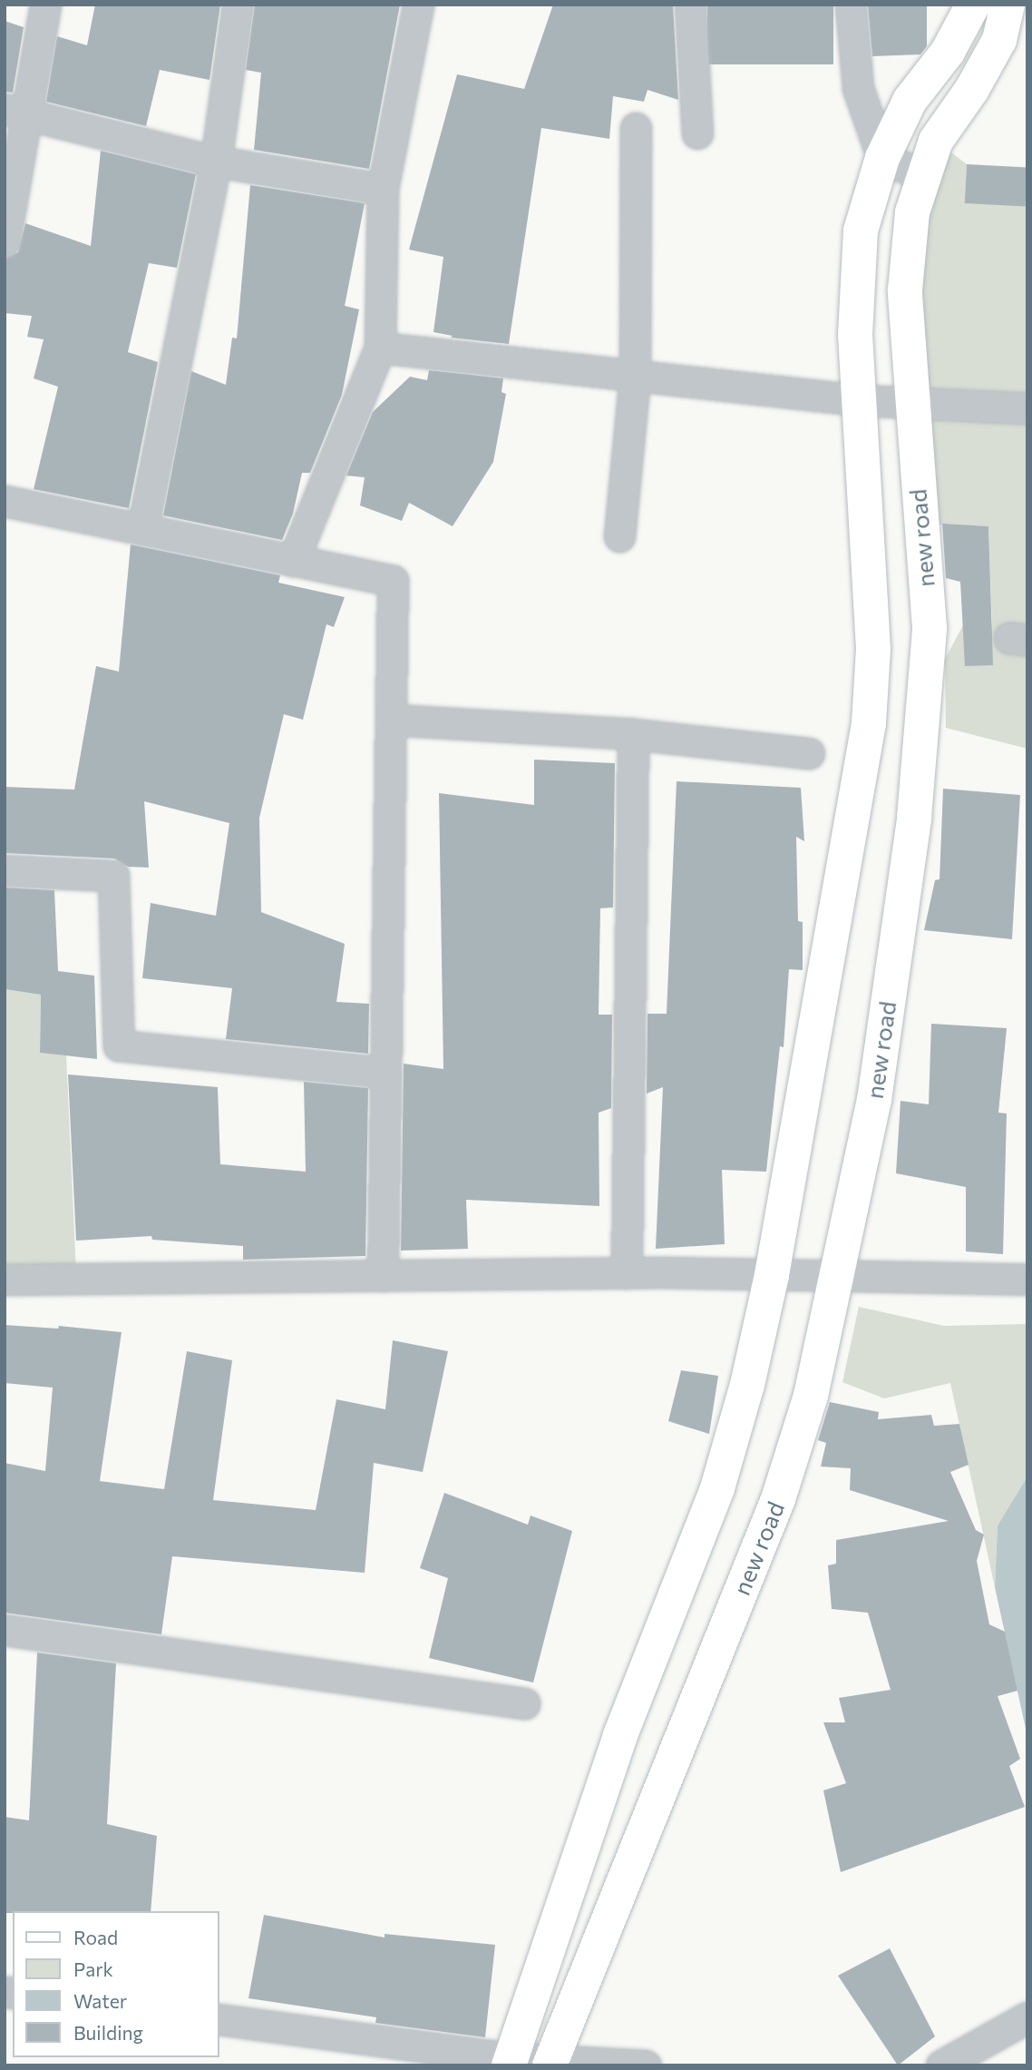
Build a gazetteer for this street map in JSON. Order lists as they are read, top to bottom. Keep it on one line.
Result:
{"streets":{"main road":["new road"]},"legend":["Road","Park","Water","Building"]}
